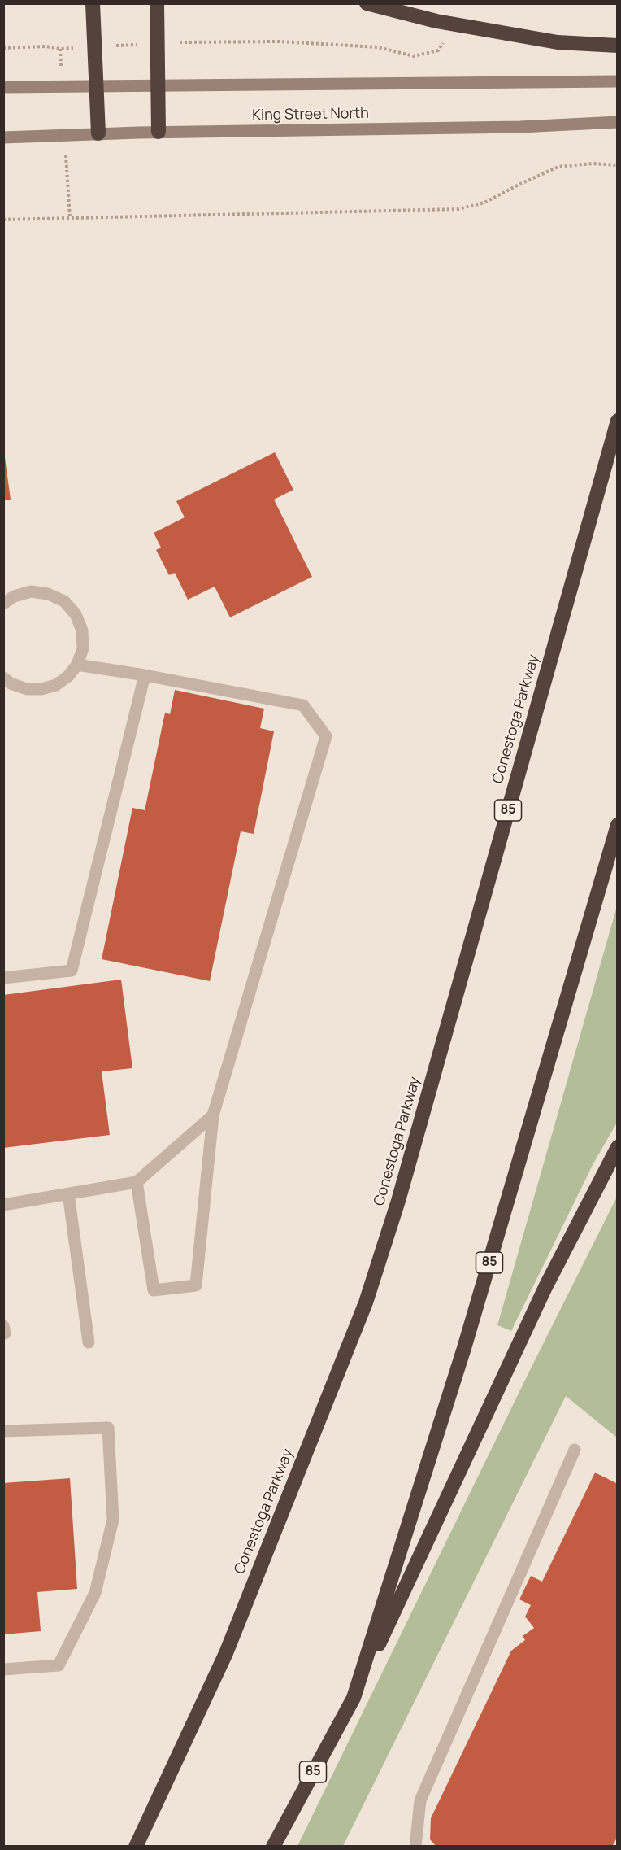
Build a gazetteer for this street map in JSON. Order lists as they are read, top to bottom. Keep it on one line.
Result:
{"streets":{"highway":["Conestoga Parkway","85"],"main road":["King Street North"]}}
